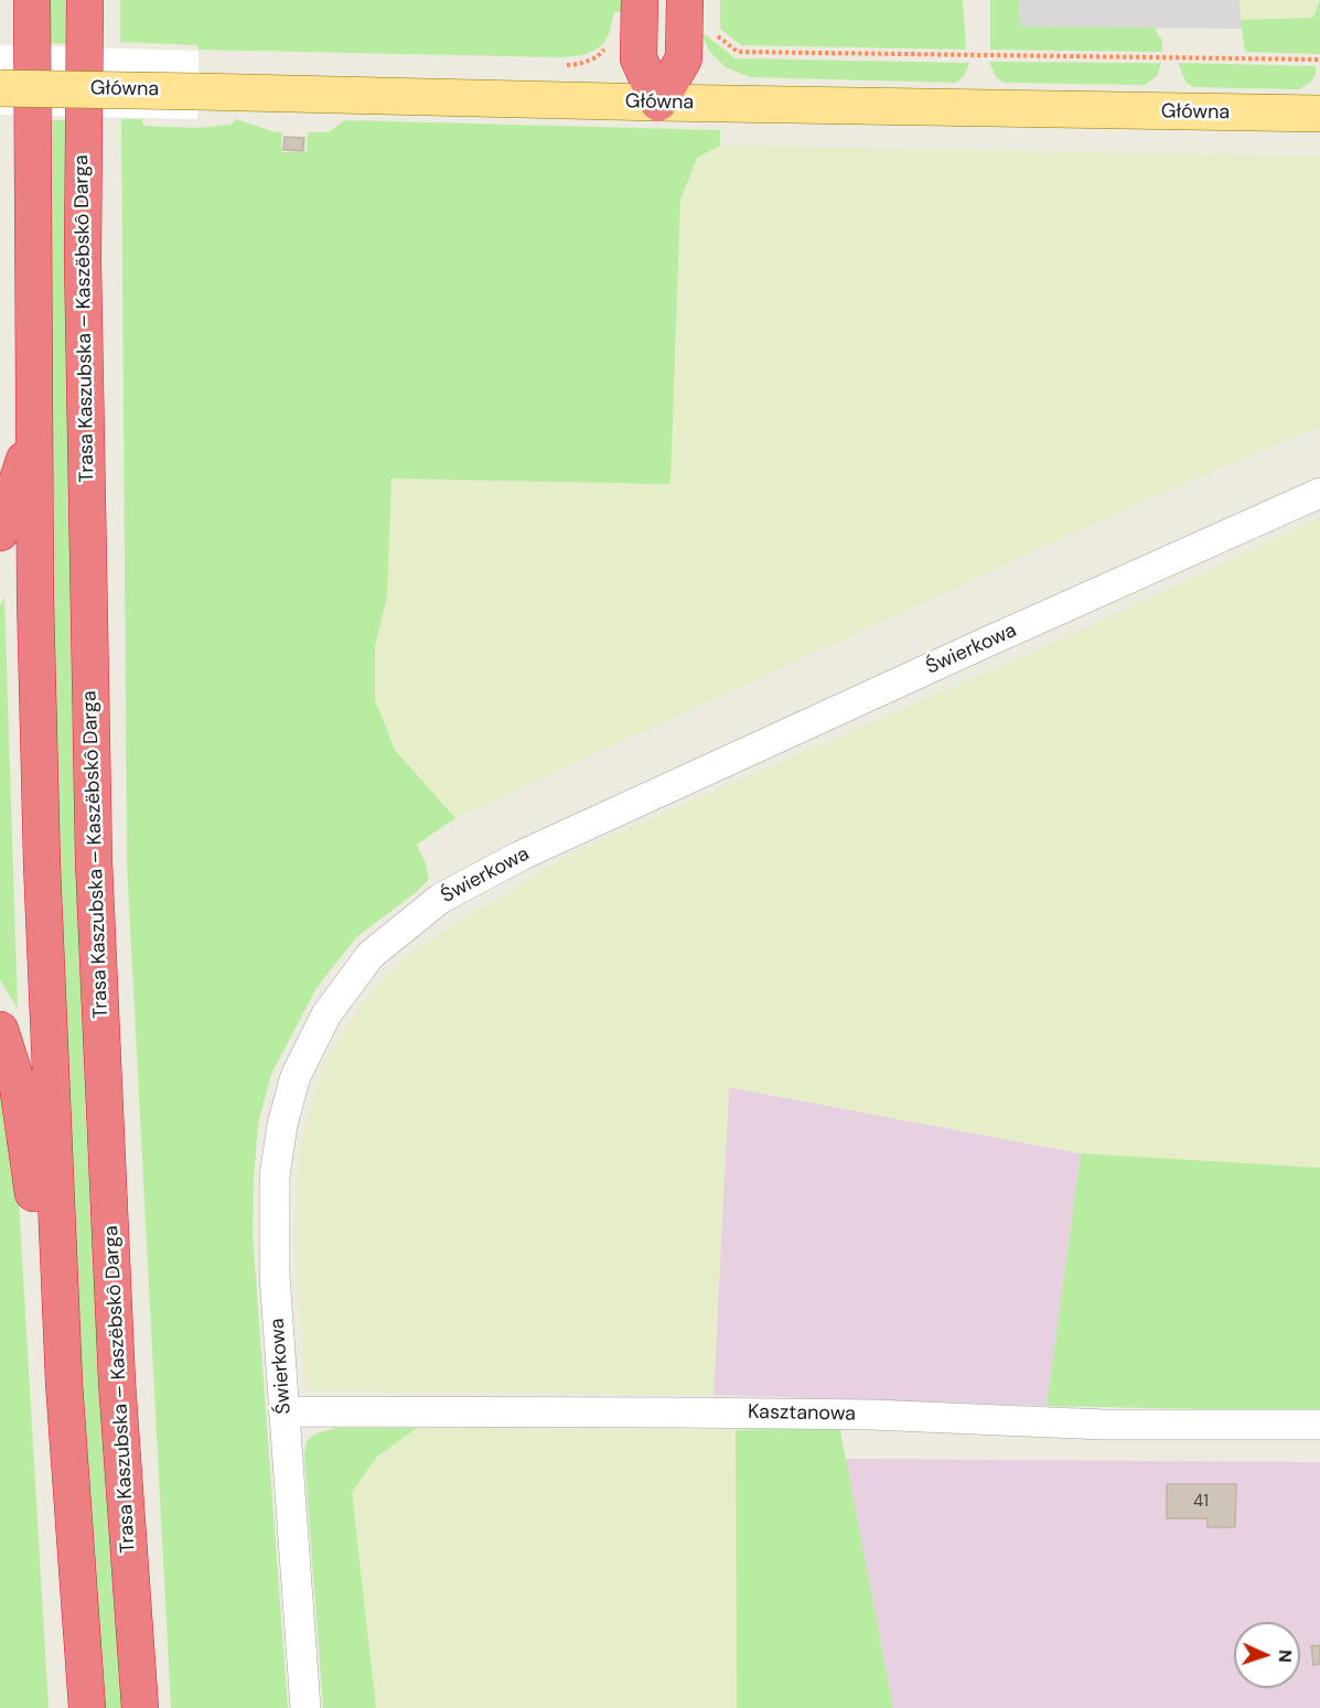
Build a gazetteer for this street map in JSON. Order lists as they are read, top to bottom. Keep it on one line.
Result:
{"streets":{"highway":["Trasa Kaszubska – Kaszëbskô Darga"],"main road":["Główna"],"street":["Świerkowa","Kasztanowa"]},"crossings":[["Świerkowa","Kasztanowa"]],"house_numbers":["41"],"north":"right"}
